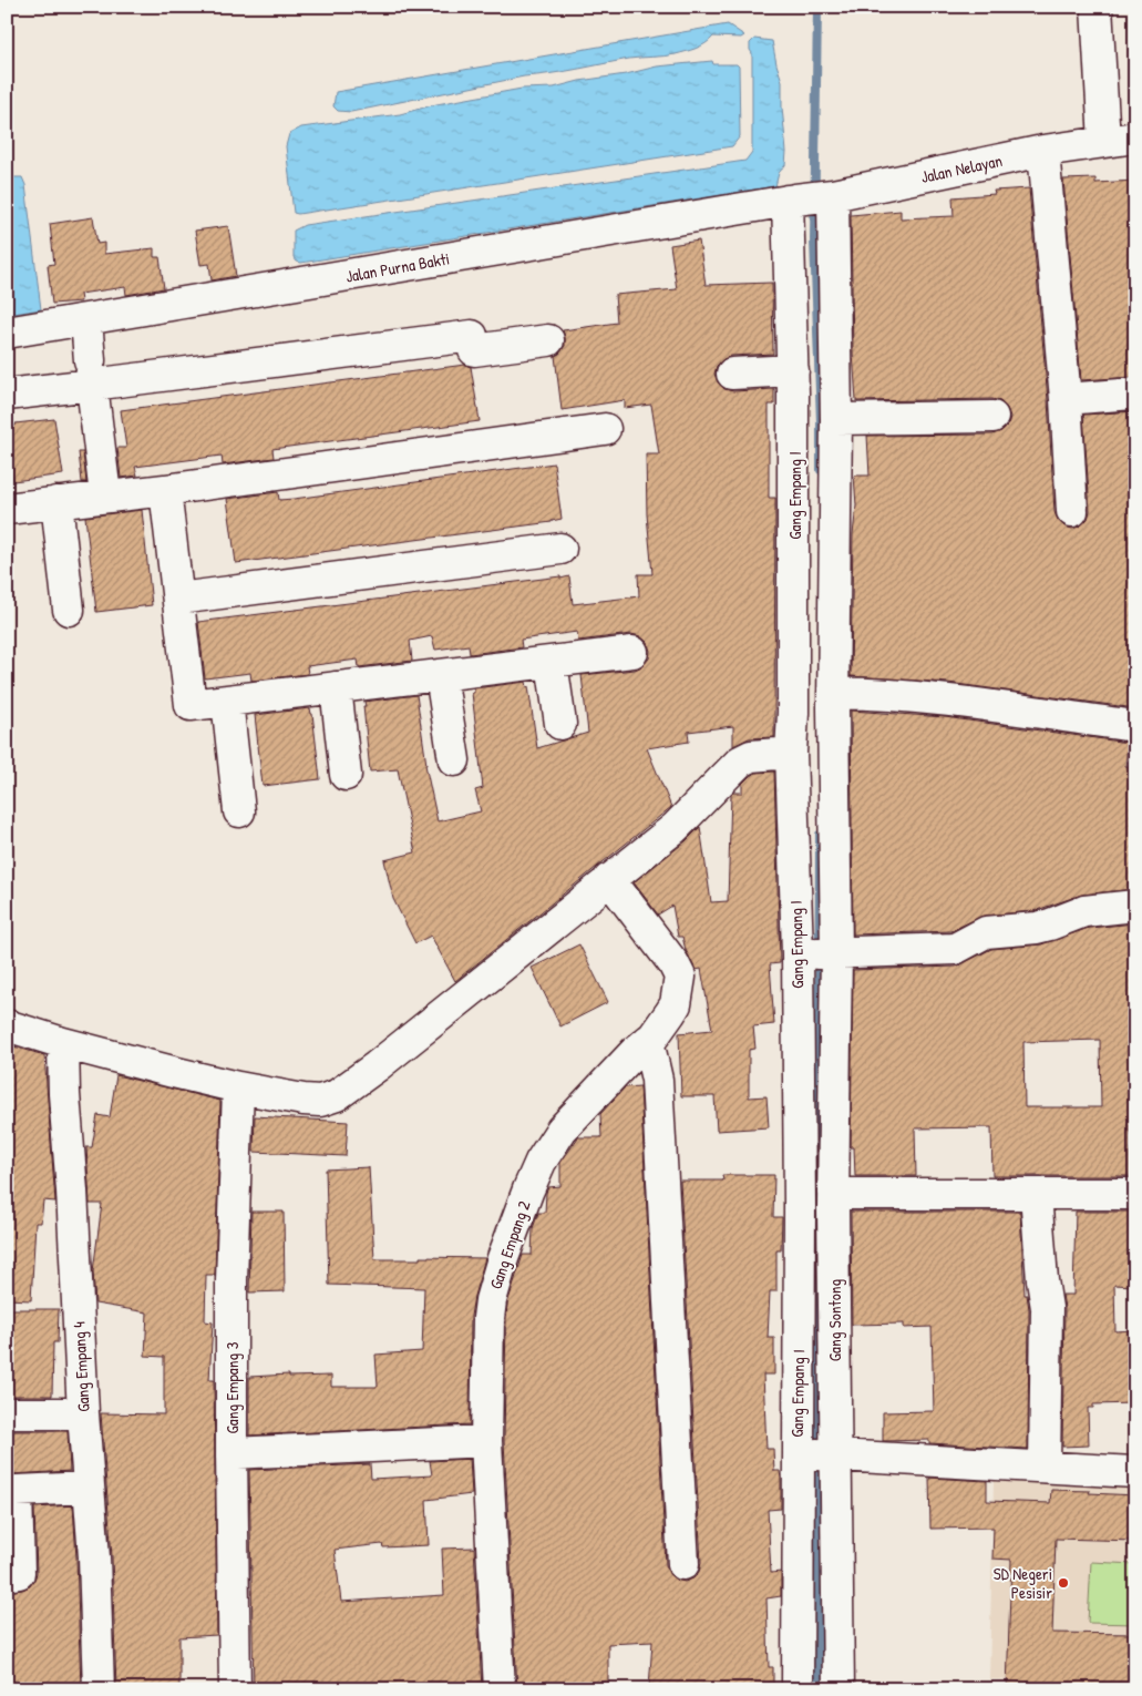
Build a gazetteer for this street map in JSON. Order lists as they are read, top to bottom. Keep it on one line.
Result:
{"streets":{"street":["Jalan Nelayan","Jalan Purna Bakti","Gang Empang I","Gang Empang 2","Gang Empang 4","Gang Empang 3"]},"crossings":[["Jalan Nelayan","Jalan Purna Bakti"],["Jalan Nelayan","Gang Empang I"],["Jalan Purna Bakti","Gang Empang I"]],"places":["SD Negeri Pesisir"]}
